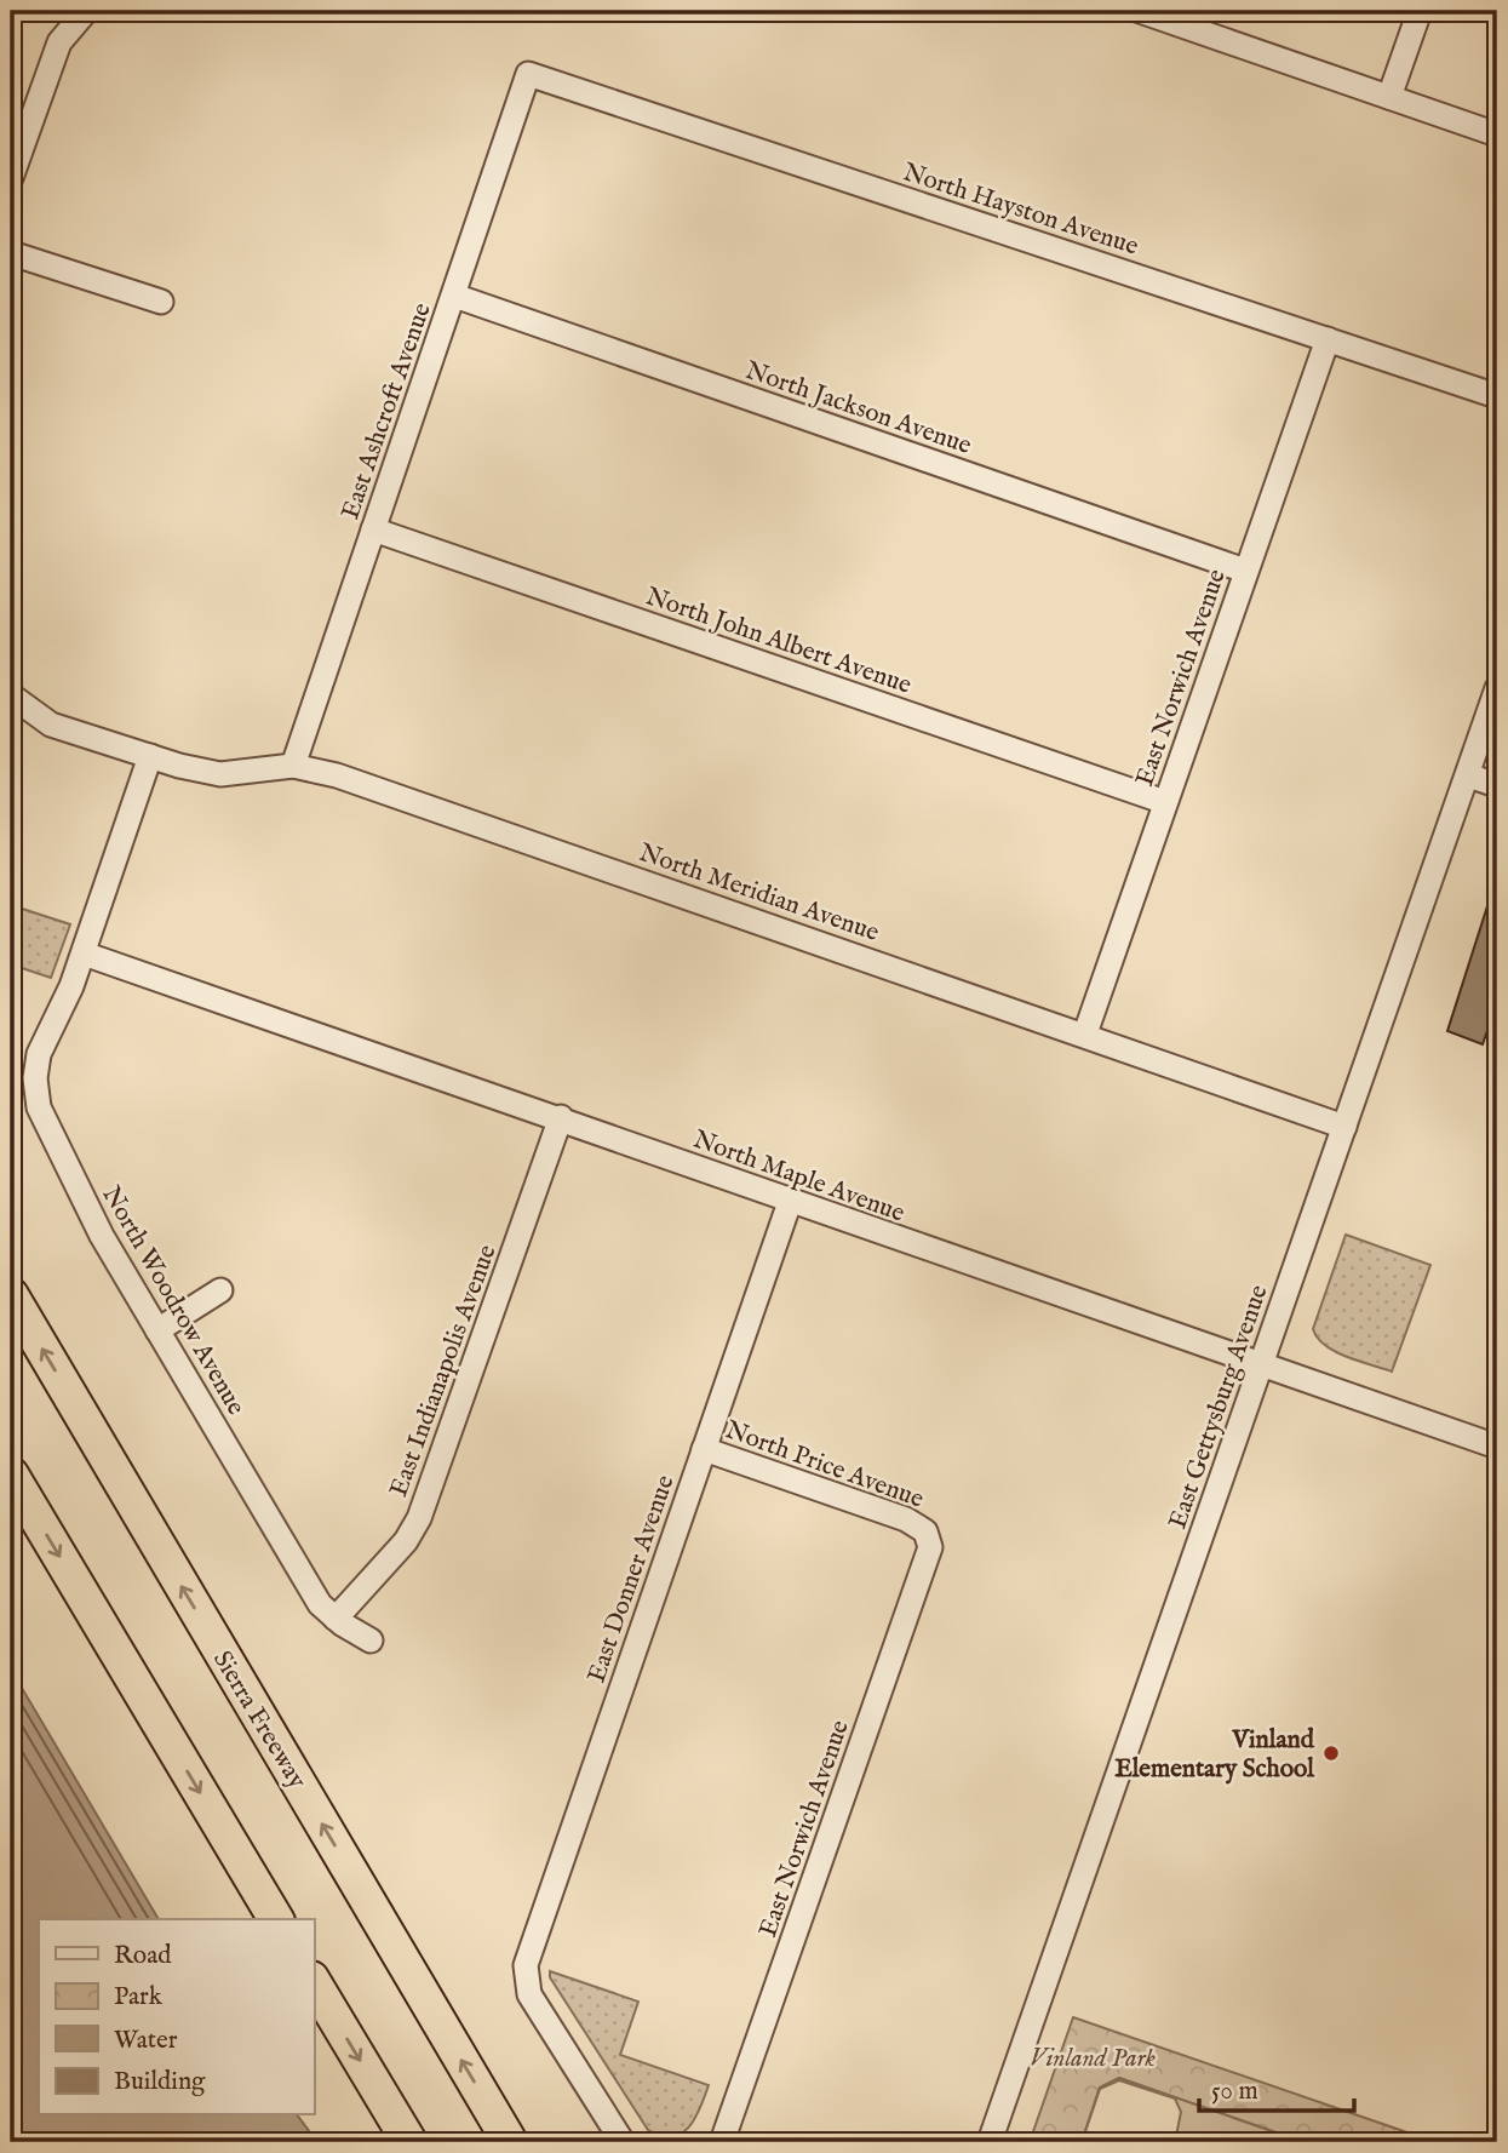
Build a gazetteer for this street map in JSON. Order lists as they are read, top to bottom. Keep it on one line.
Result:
{"streets":{"highway":["Sierra Freeway"],"street":["North Hayston Avenue","North Jackson Avenue","East Ashcroft Avenue","North John Albert Avenue","East Norwich Avenue","North Meridian Avenue","North Maple Avenue","North Woodrow Avenue","East Indianapolis Avenue","East Gettysburg Avenue","North Price Avenue","East Donner Avenue"]},"crossings":[["North Hayston Avenue","East Ashcroft Avenue"],["North Hayston Avenue","East Norwich Avenue"],["North Jackson Avenue","East Ashcroft Avenue"],["North Jackson Avenue","East Norwich Avenue"],["East Ashcroft Avenue","North John Albert Avenue"],["East Ashcroft Avenue","North Meridian Avenue"],["North John Albert Avenue","East Norwich Avenue"],["East Norwich Avenue","North Meridian Avenue"],["East Norwich Avenue","North Price Avenue"],["North Meridian Avenue","North Woodrow Avenue"],["North Meridian Avenue","East Gettysburg Avenue"],["North Maple Avenue","North Woodrow Avenue"],["North Maple Avenue","East Indianapolis Avenue"],["North Maple Avenue","East Gettysburg Avenue"],["North Maple Avenue","East Donner Avenue"],["North Woodrow Avenue","East Indianapolis Avenue"],["North Price Avenue","East Donner Avenue"]],"parks":["Vinland Park"],"places":["Vinland Elementary School"],"legend":["Road","Park","Water","Building"],"scale_bar":"50 m"}
